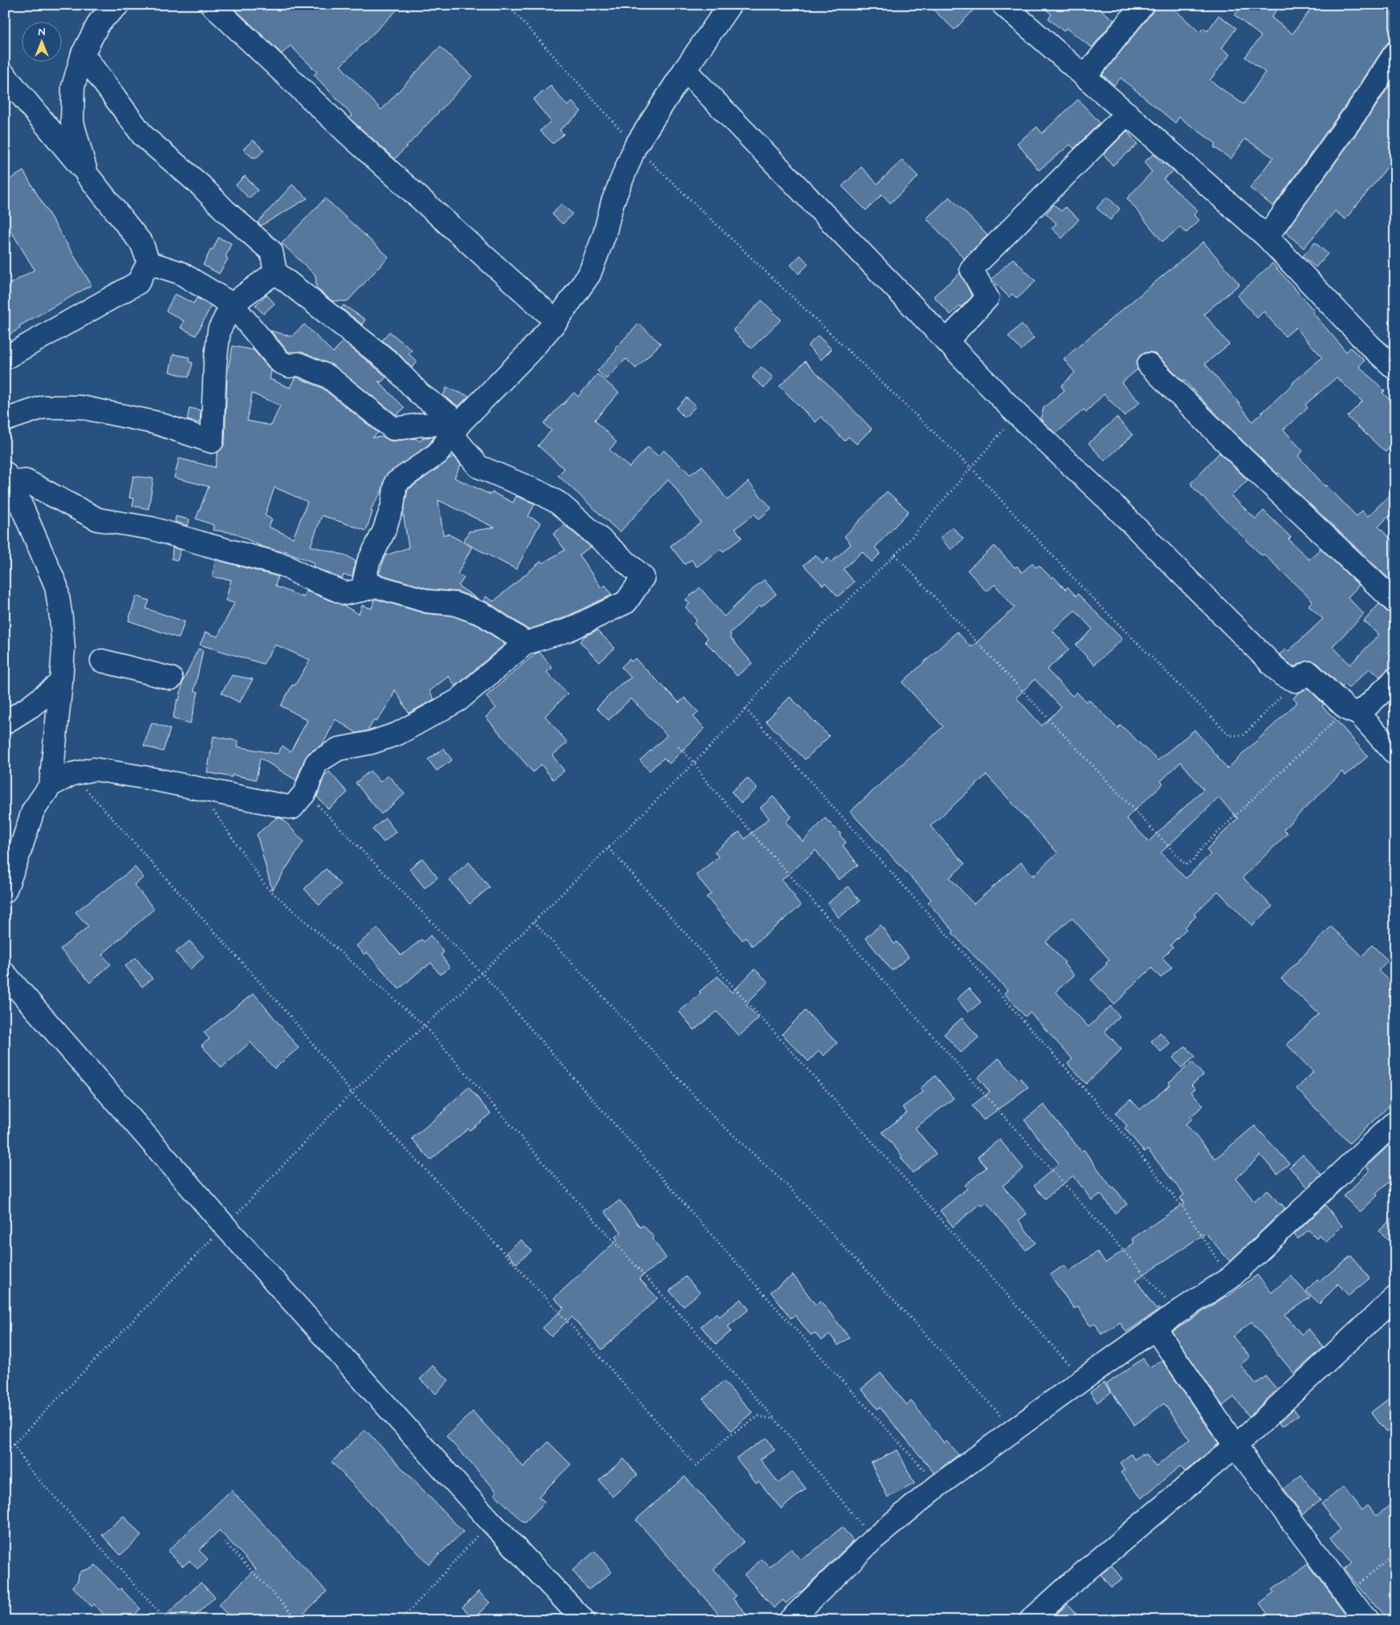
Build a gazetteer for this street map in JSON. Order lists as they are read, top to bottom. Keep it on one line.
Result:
{"north":"top"}
